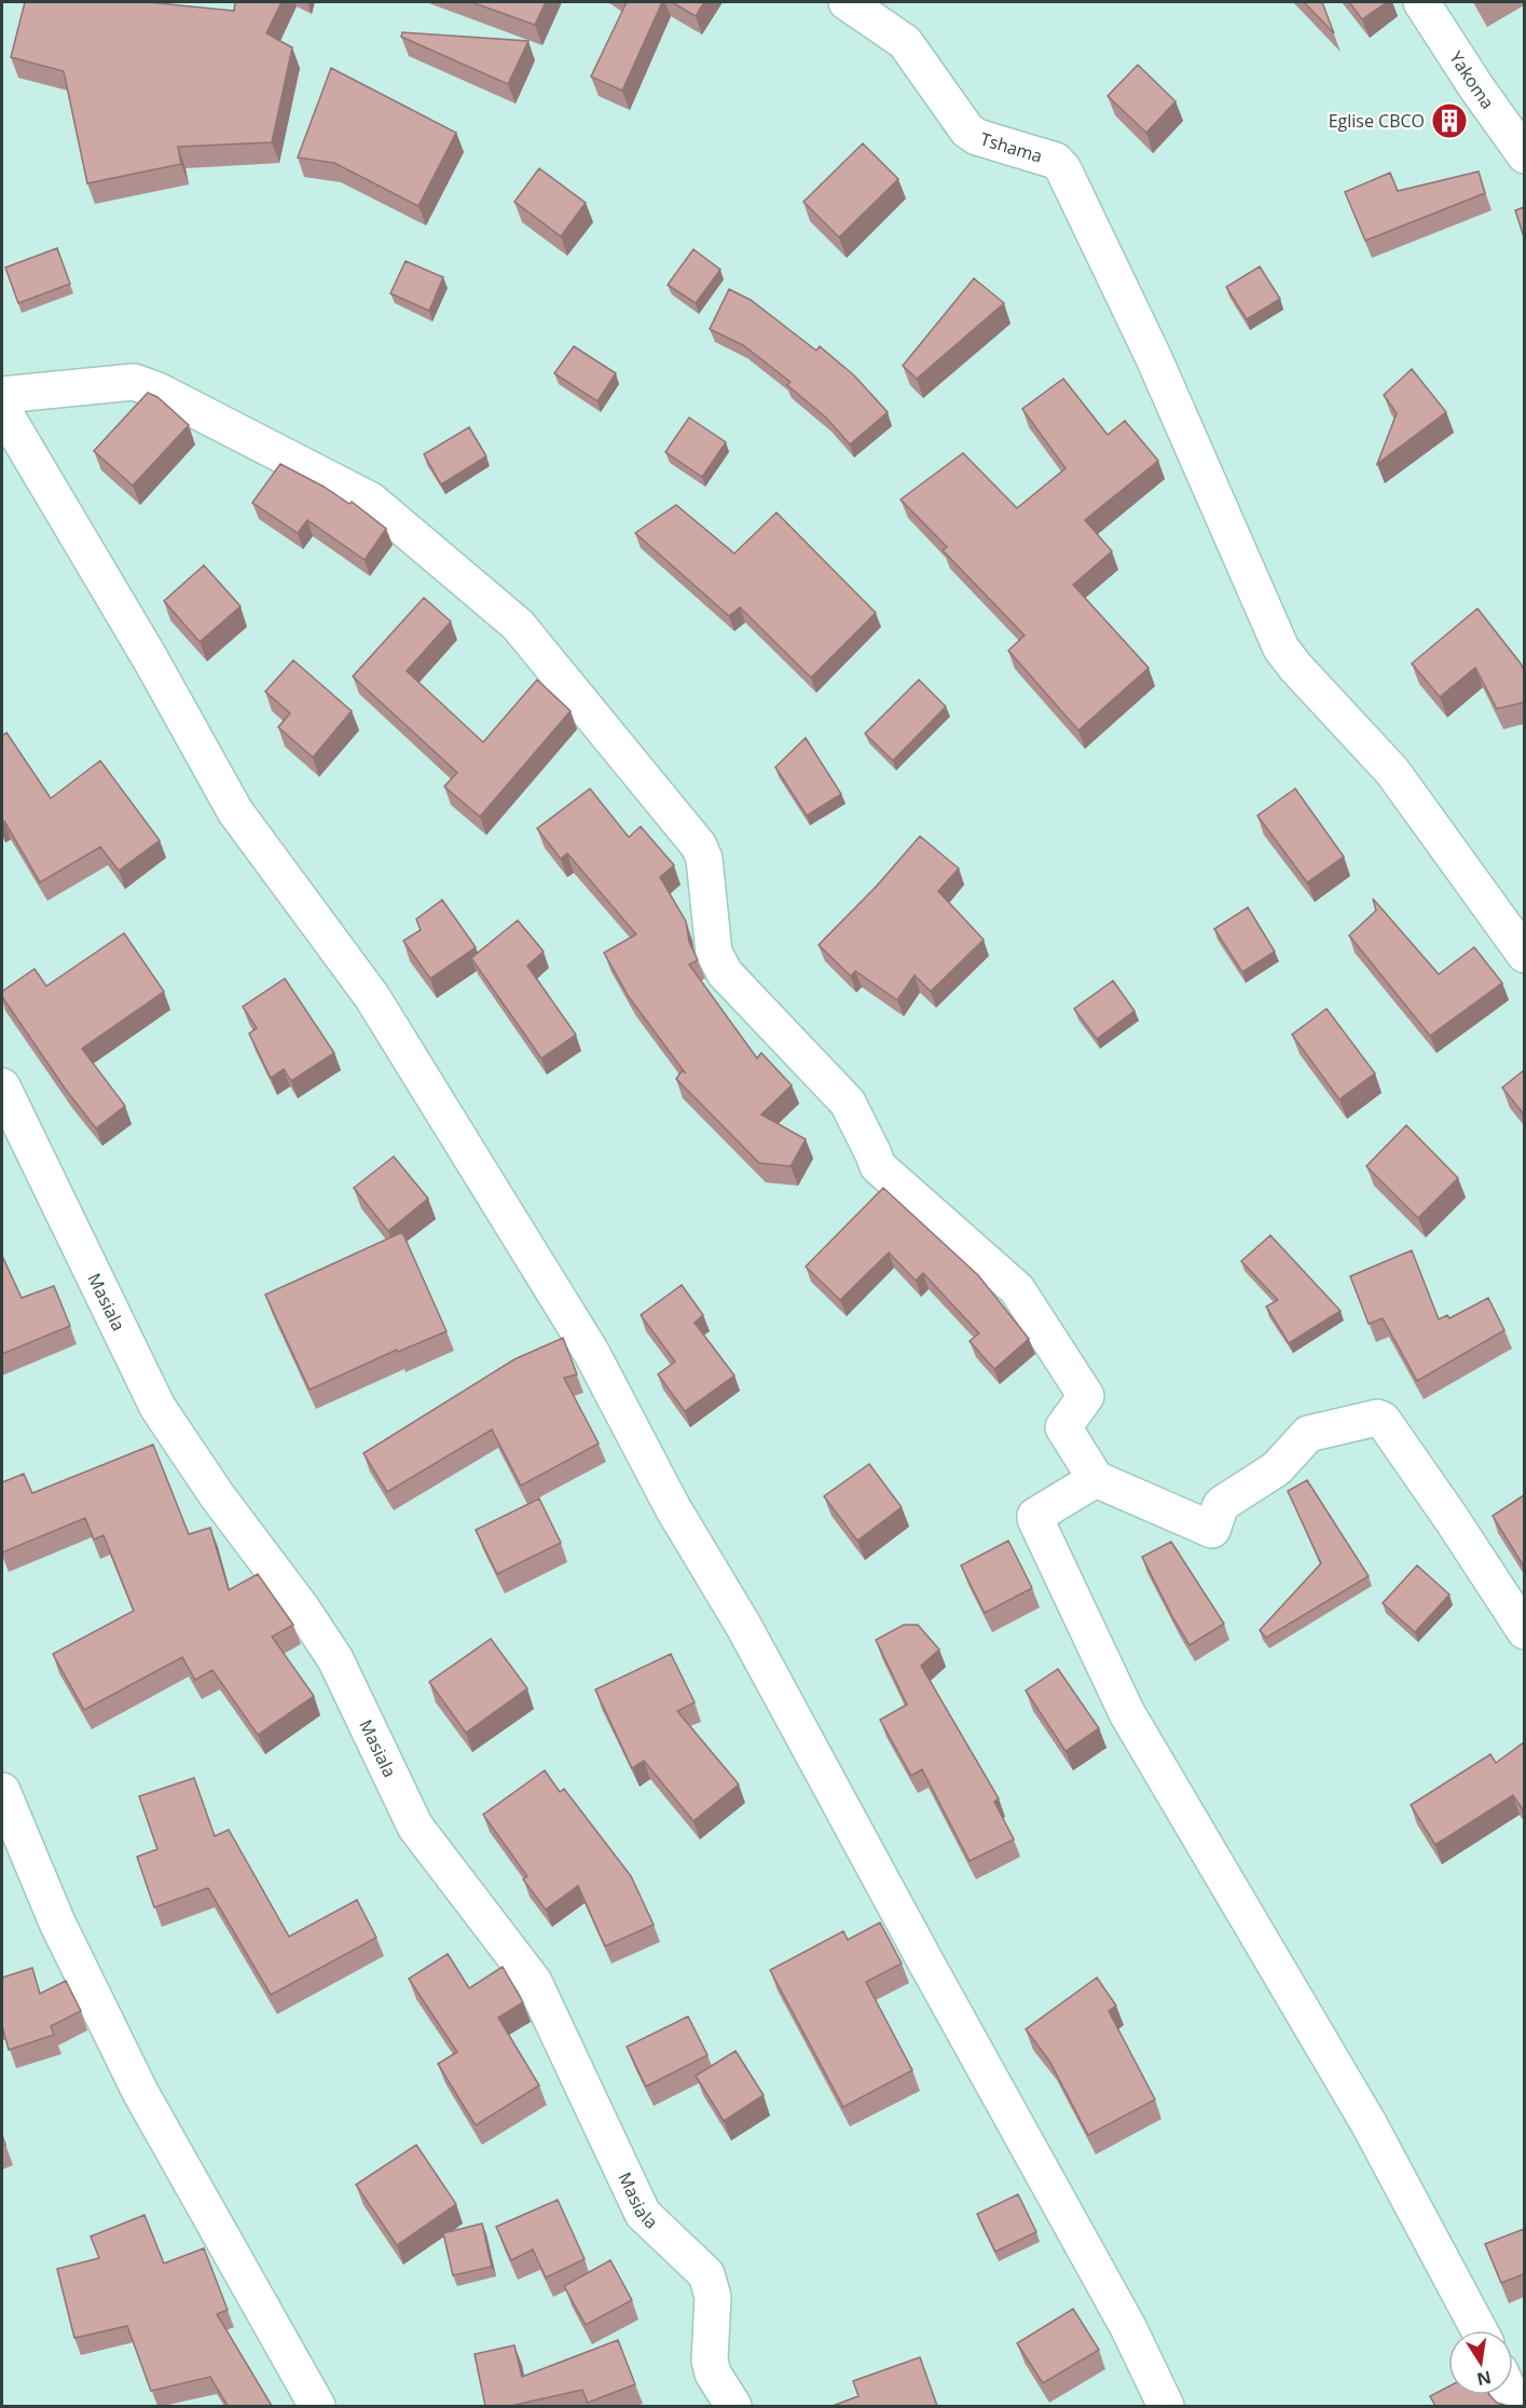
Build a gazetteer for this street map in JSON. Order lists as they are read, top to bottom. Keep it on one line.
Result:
{"streets":{"street":["Yakoma","Tshama","Masiala"]},"places":{"building":["Eglise CBCO"]},"north":"bottom"}
